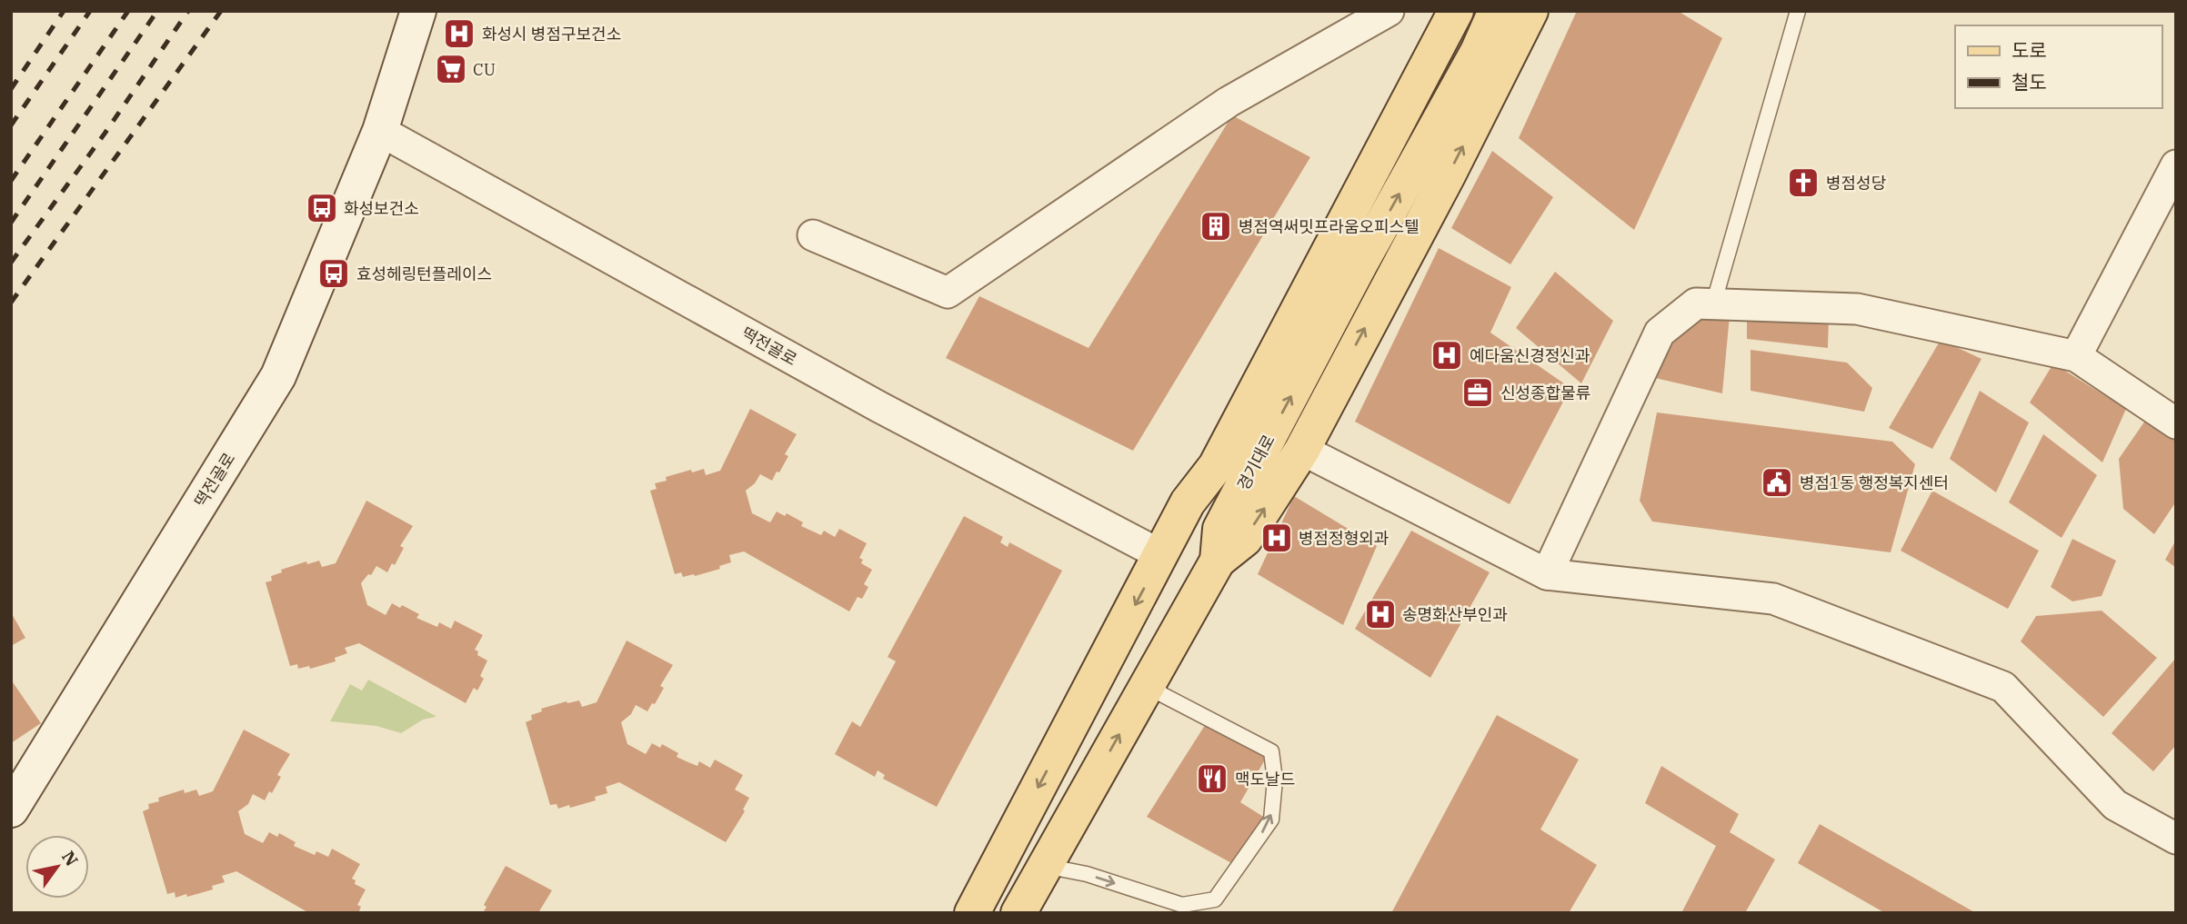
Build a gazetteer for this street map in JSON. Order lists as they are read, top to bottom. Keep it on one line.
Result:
{"streets":{"main road":["경기대로"],"street":["떡전골로"]},"crossings":[["떡전골로","경기대로"]],"places":{"hospital":["화성시 병점구보건소","예다움신경정신과","병점정형외과","송명화산부인과"],"supermarket":["CU"],"church":["병점성당"],"bus stop":["화성보건소","효성헤링턴플레이스"],"building":["병점역써밋프라움오피스텔"],"office":["신성종합물류"],"public building":["병점1동 행정복지센터"],"restaurant":["맥도날드"]},"legend":["도로","철도"],"north":"top right"}
